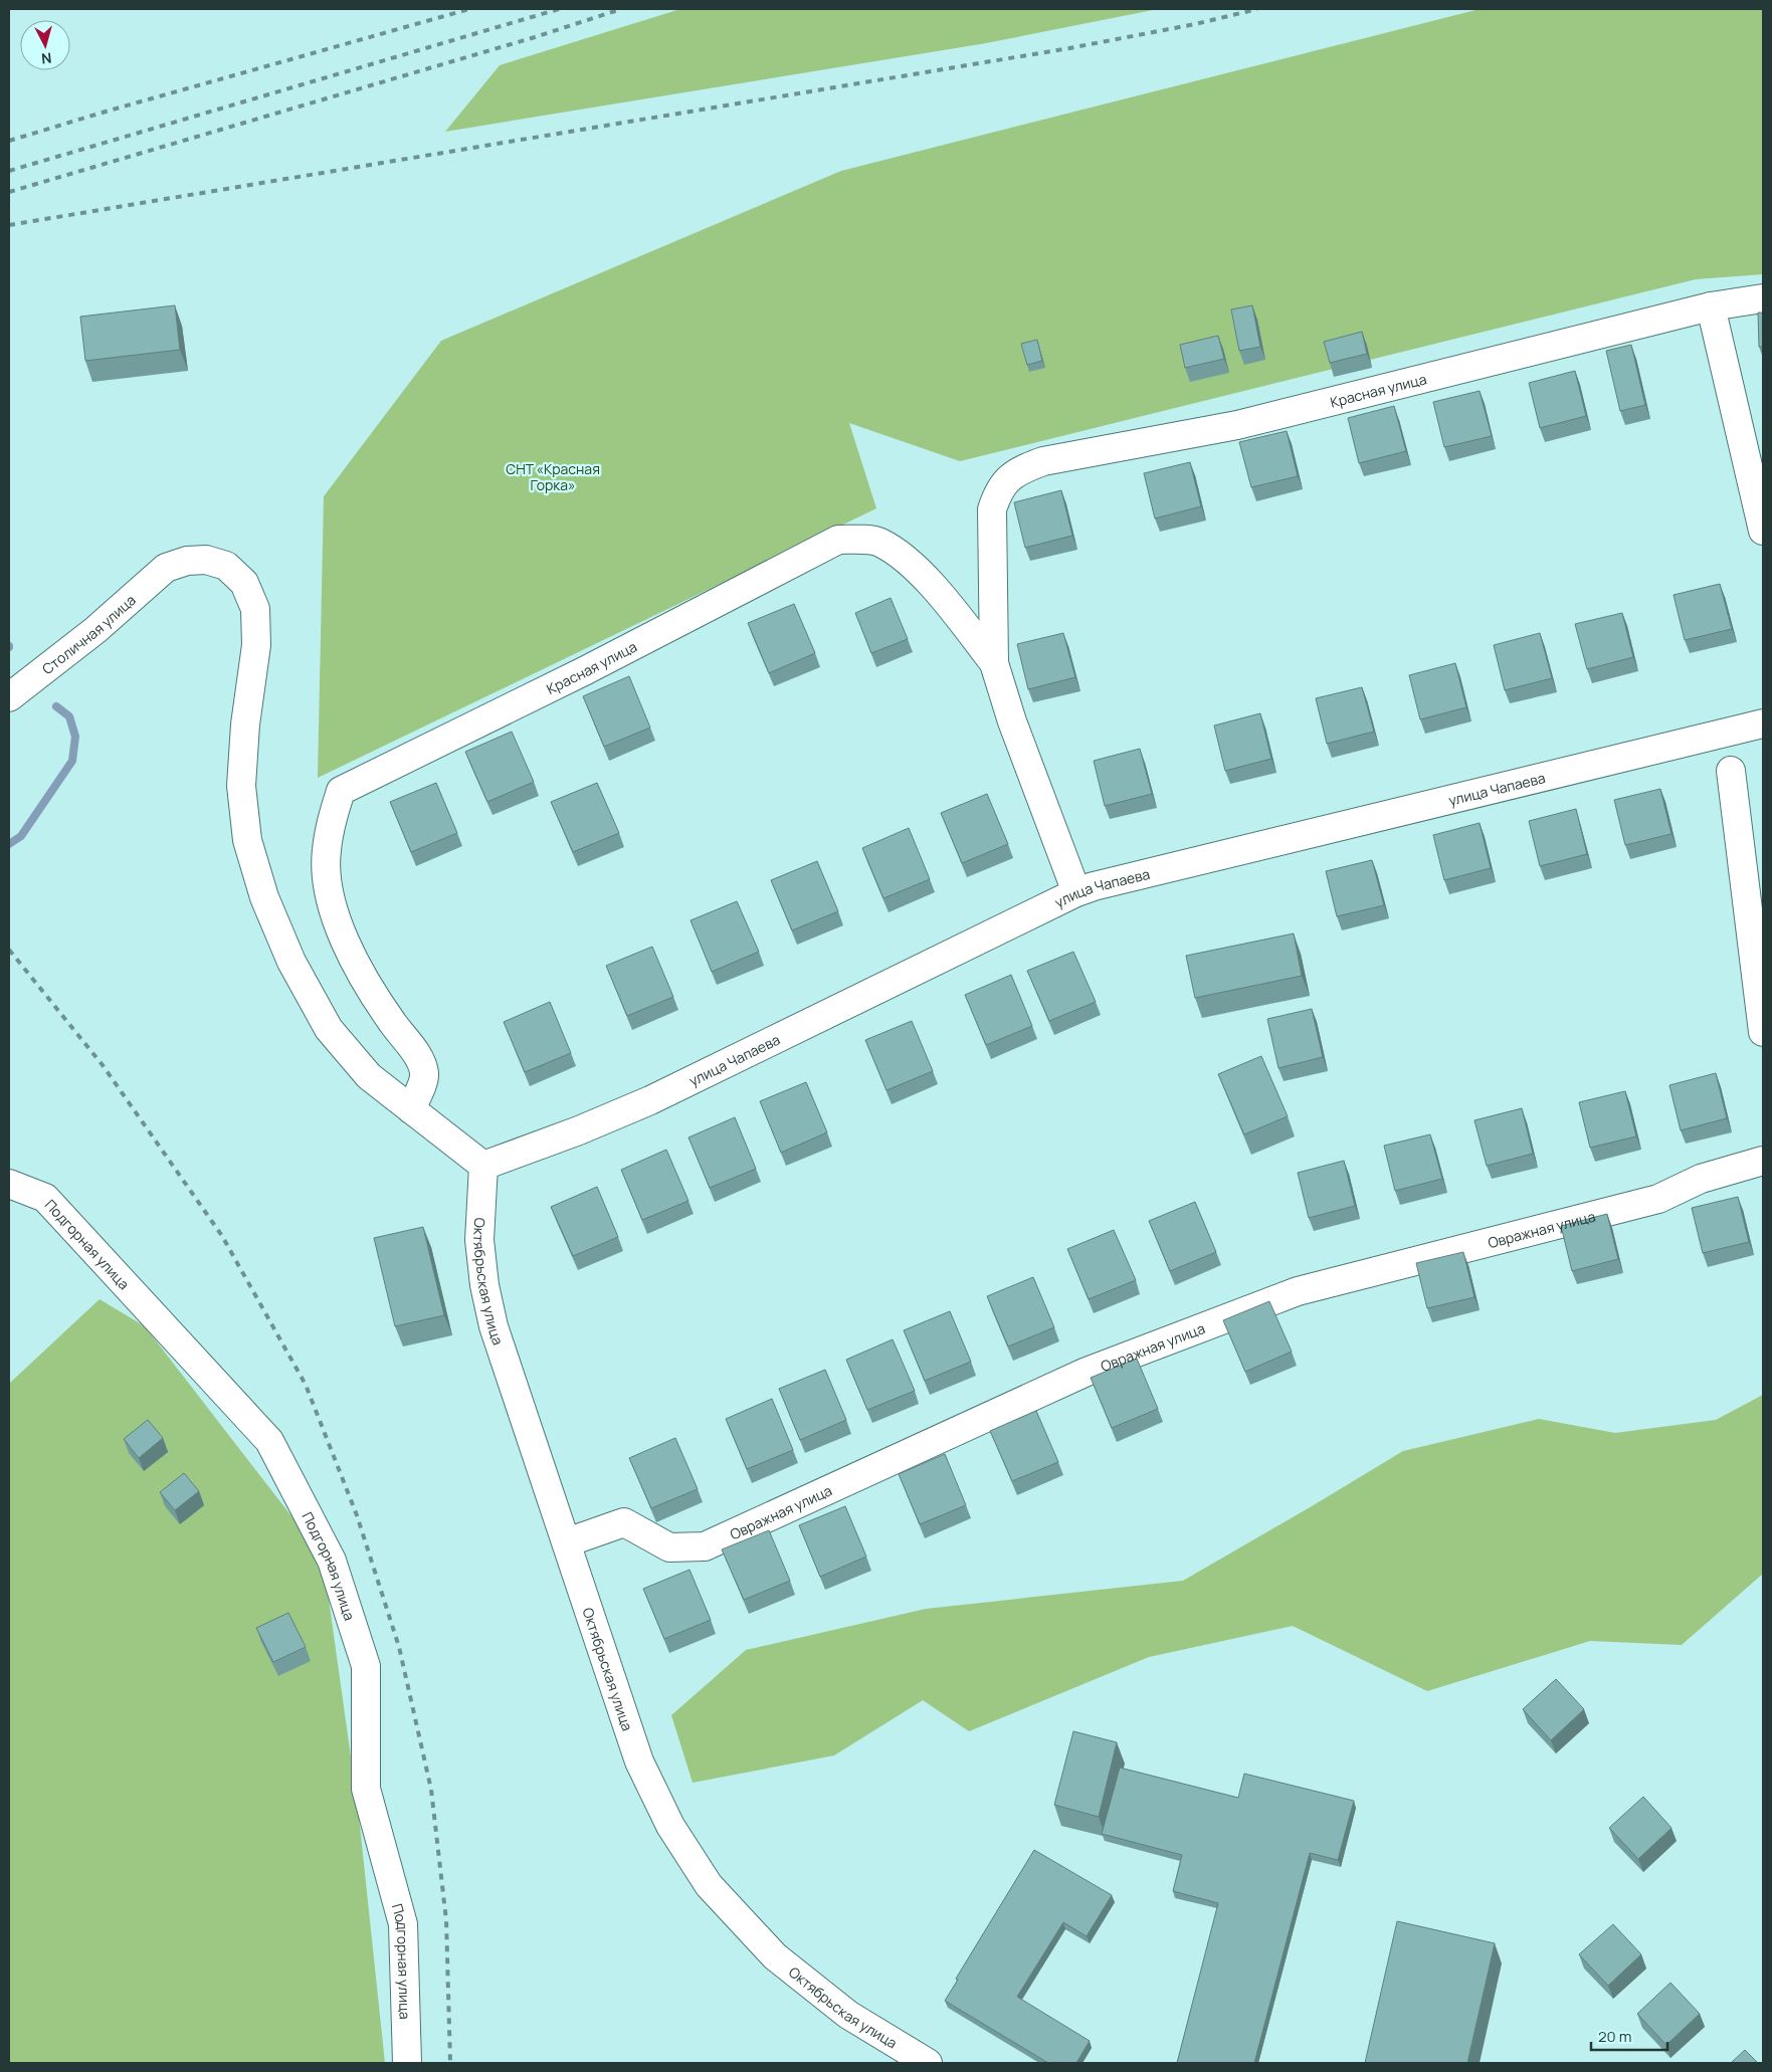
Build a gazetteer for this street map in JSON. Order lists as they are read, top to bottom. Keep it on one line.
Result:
{"streets":{"street":["Красная улица","Столичная улица","улица Чапаева","Овражная улица","Подгорная улица","Октябрьская улица"]},"crossings":[["Красная улица","Столичная улица"],["улица Чапаева","Октябрьская улица"],["Овражная улица","Октябрьская улица"]],"parks":["СНТ «Красная Горка»"],"scale_bar":"20 m","north":"bottom"}
